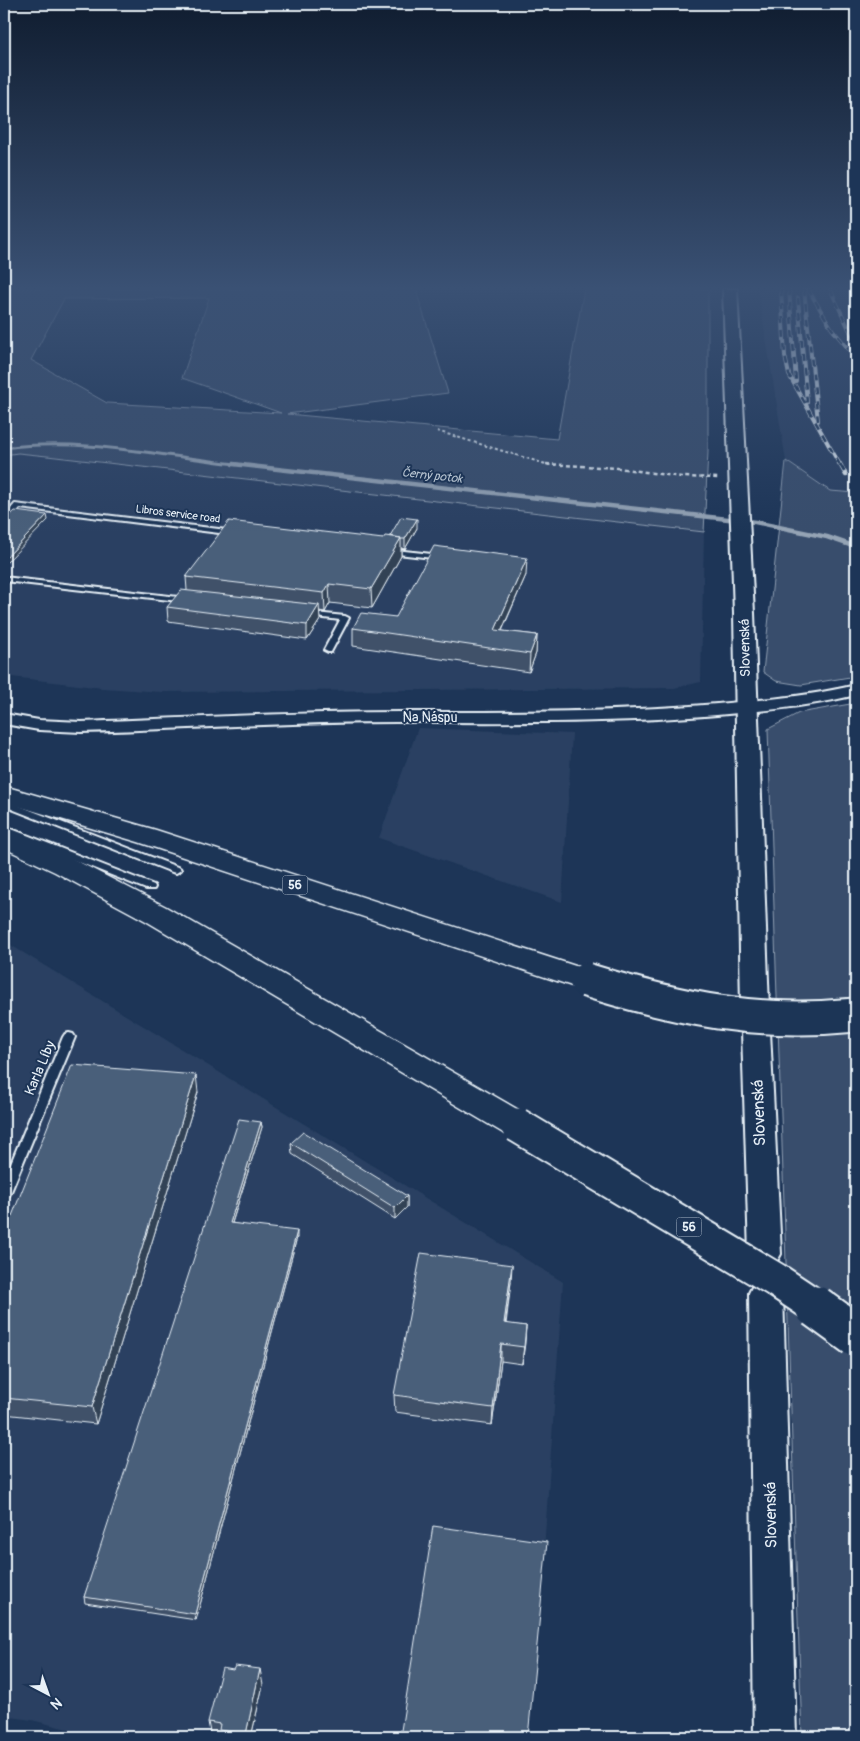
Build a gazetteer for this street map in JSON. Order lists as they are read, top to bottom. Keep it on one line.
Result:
{"streets":{"highway":["56"],"street":["Slovenská","Na Náspu"],"lane":["Libros service road","Karla Líby"]},"crossings":[["Slovenská","Na Náspu"]],"water":["Černý potok"],"north":"bottom right"}
